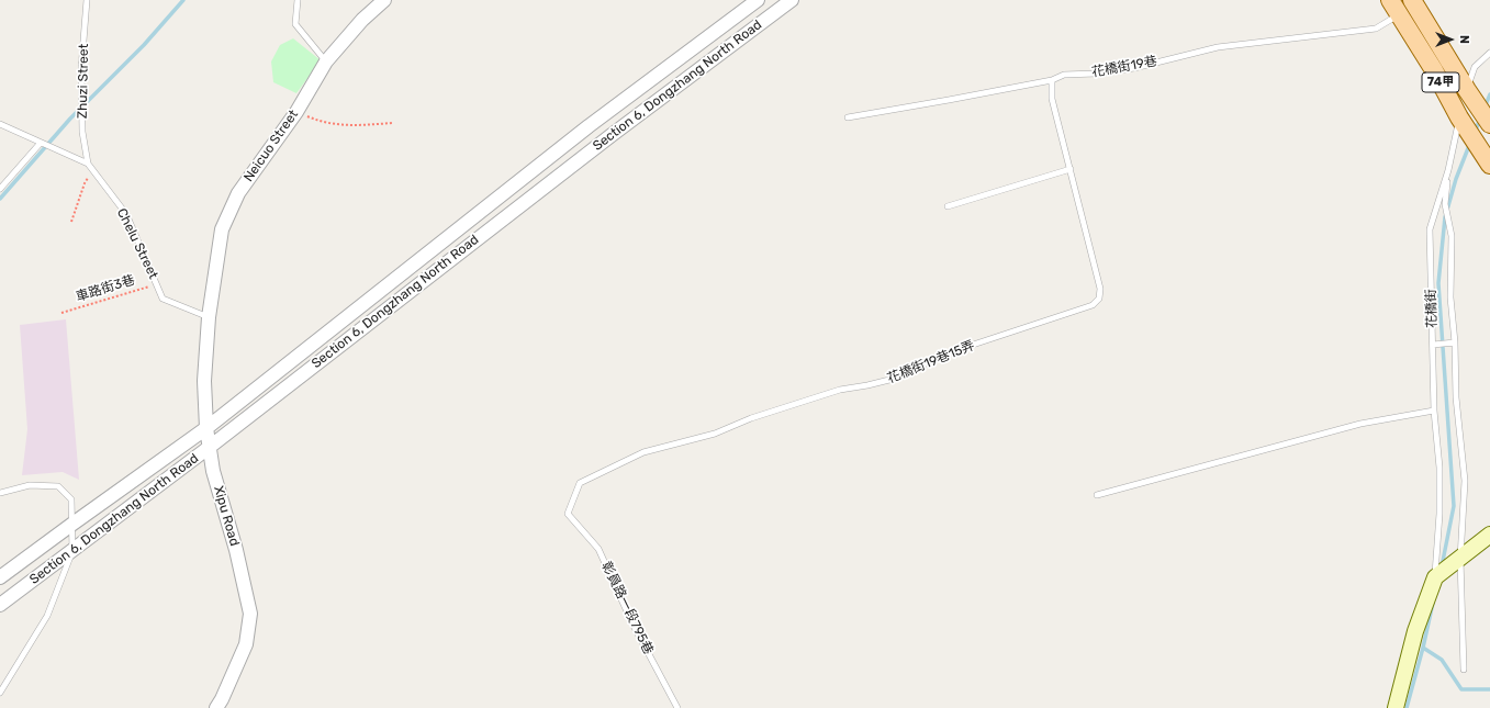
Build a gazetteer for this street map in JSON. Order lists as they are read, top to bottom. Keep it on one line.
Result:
{"streets":{"main road":["74甲"],"street":["Section 6, Dongzhang North Road","Neicuo Street","Xipu Road"],"lane":["花橋街19巷","Zhuzi Street","Chelu Street","花橋街","花橋街19巷15弄","彰員路一段795巷"],"path":["車路街3巷"]},"crossings":[["花橋街19巷","74甲"],["花橋街19巷","花橋街19巷15弄"],["Zhuzi Street","Chelu Street"],["74甲","花橋街"],["Section 6, Dongzhang North Road","Xipu Road"],["Neicuo Street","Chelu Street"],["Neicuo Street","Xipu Road"],["Chelu Street","車路街3巷"],["Chelu Street","Xipu Road"],["花橋街19巷15弄","彰員路一段795巷"]],"north":"right"}
